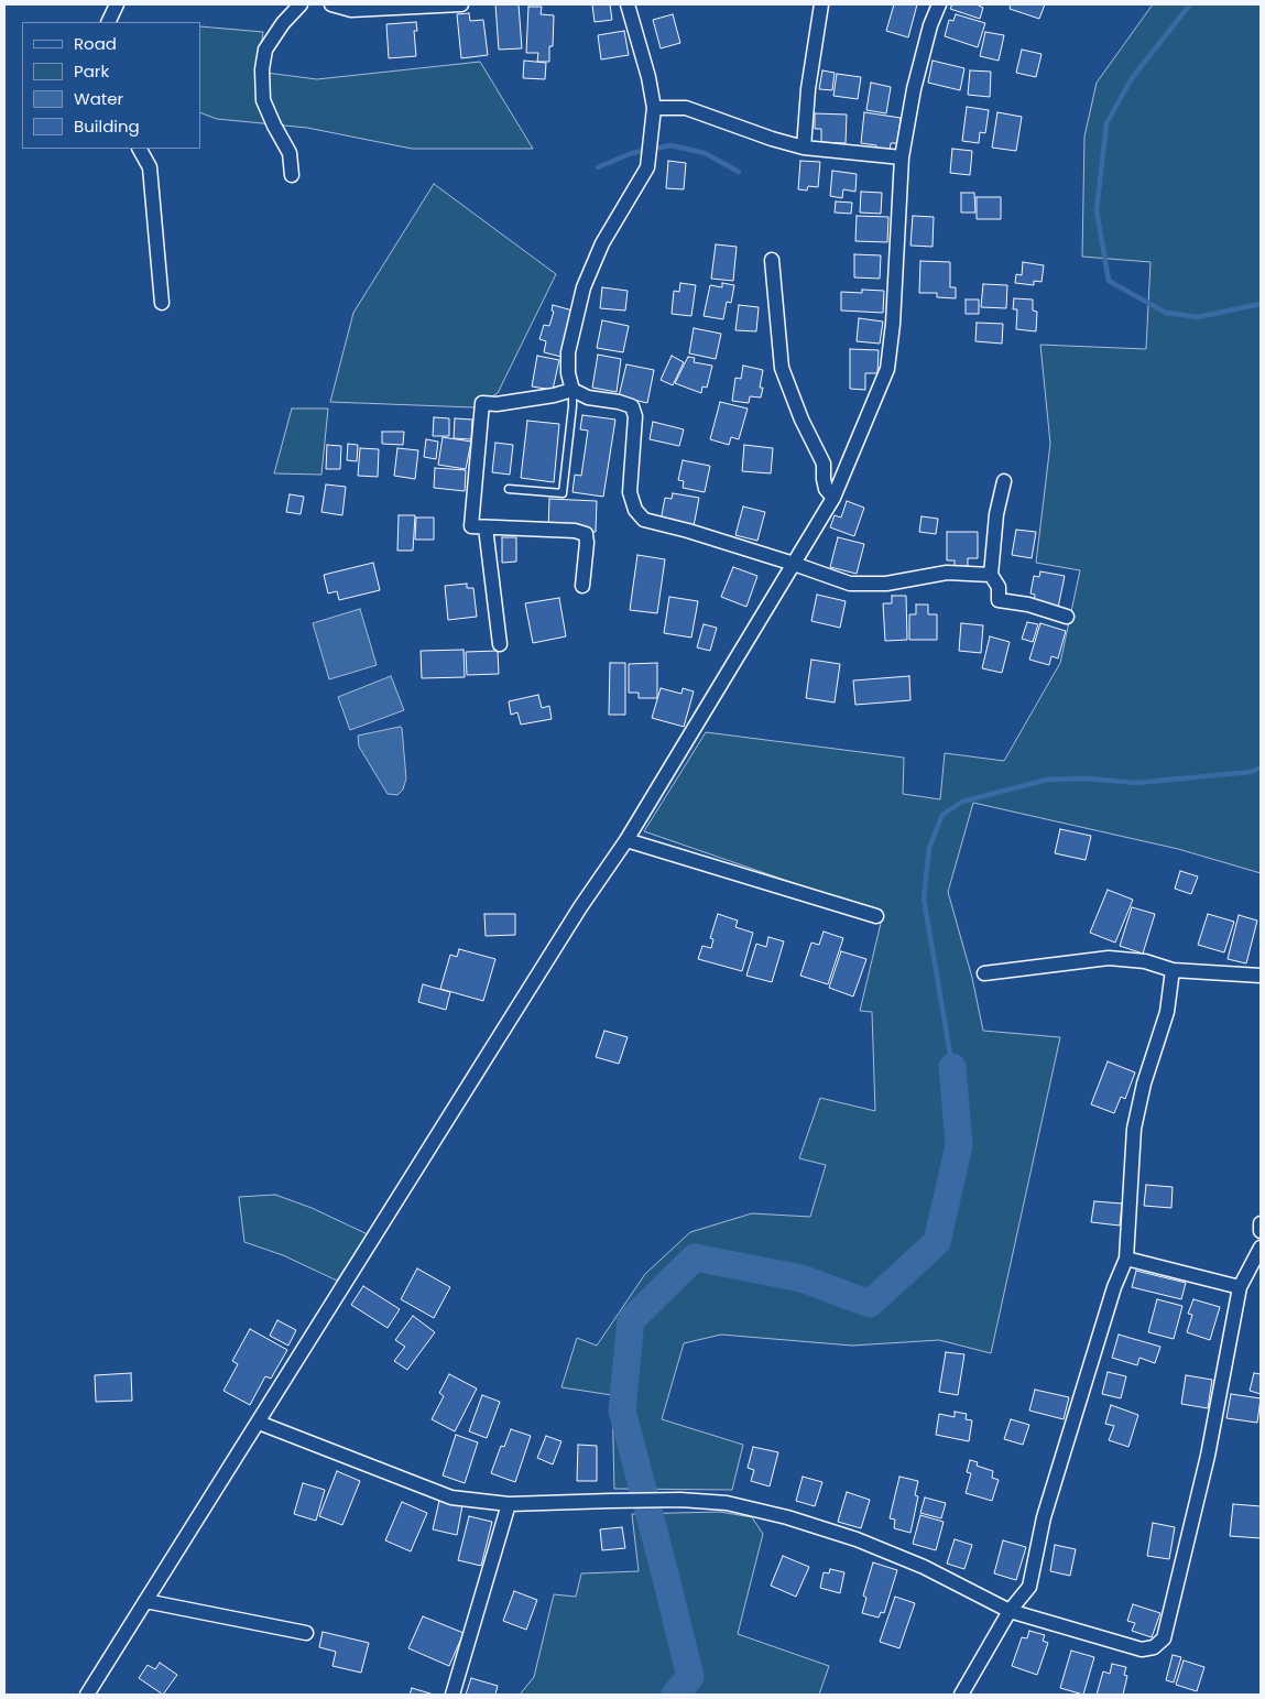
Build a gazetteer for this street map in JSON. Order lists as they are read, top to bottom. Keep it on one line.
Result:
{"legend":["Road","Park","Water","Building"]}
